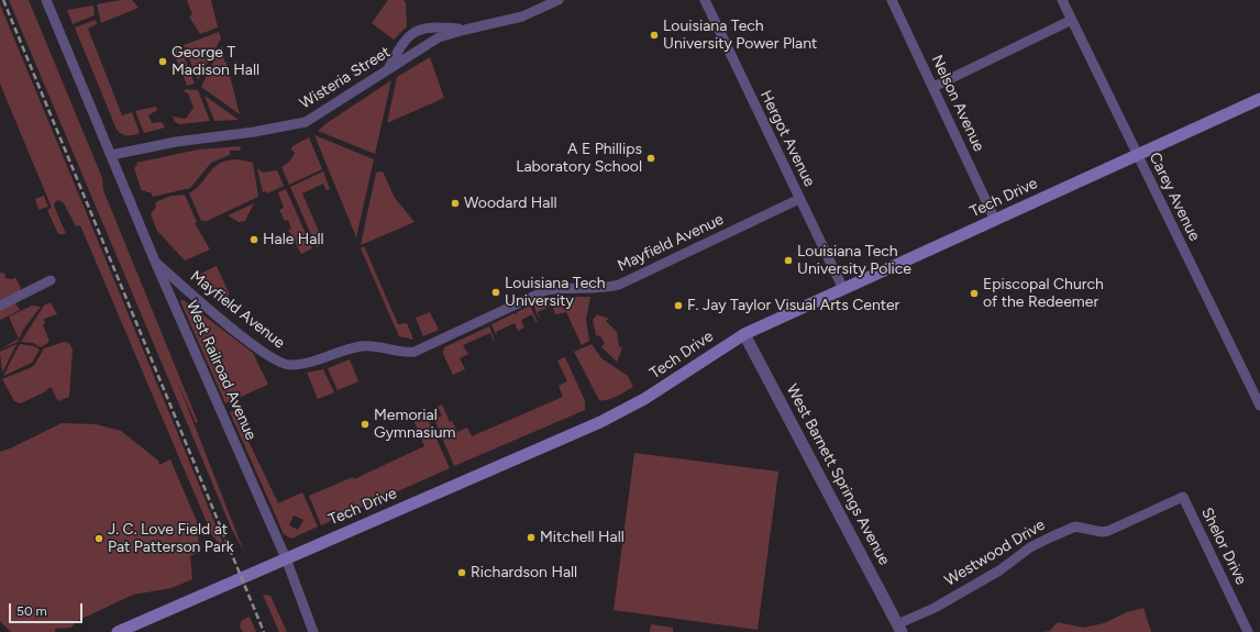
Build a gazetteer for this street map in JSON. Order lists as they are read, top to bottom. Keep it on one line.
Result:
{"streets":{"main road":["Tech Drive"],"street":["Wisteria Street","Nelson Avenue","Hergot Avenue","Carey Avenue","Mayfield Avenue","West Railroad Avenue","West Barnett Springs Avenue","Shelor Drive","Westwood Drive"]},"crossings":[["Wisteria Street","West Railroad Avenue"],["Nelson Avenue","Tech Drive"],["Hergot Avenue","Tech Drive"],["Hergot Avenue","Mayfield Avenue"],["Carey Avenue","Tech Drive"],["Tech Drive","West Railroad Avenue"],["Tech Drive","West Barnett Springs Avenue"],["Mayfield Avenue","West Railroad Avenue"],["West Barnett Springs Avenue","Westwood Drive"],["Shelor Drive","Westwood Drive"]],"places":["Louisiana Tech University Power Plant","George T Madison Hall","A E Phillips Laboratory School","Woodard Hall","Hale Hall","Louisiana Tech University Police","Louisiana Tech University","Episcopal Church of the Redeemer","F. Jay Taylor Visual Arts Center","Memorial Gymnasium","Mitchell Hall","J. C. Love Field at Pat Patterson Park","Richardson Hall"],"scale_bar":"50 m"}
